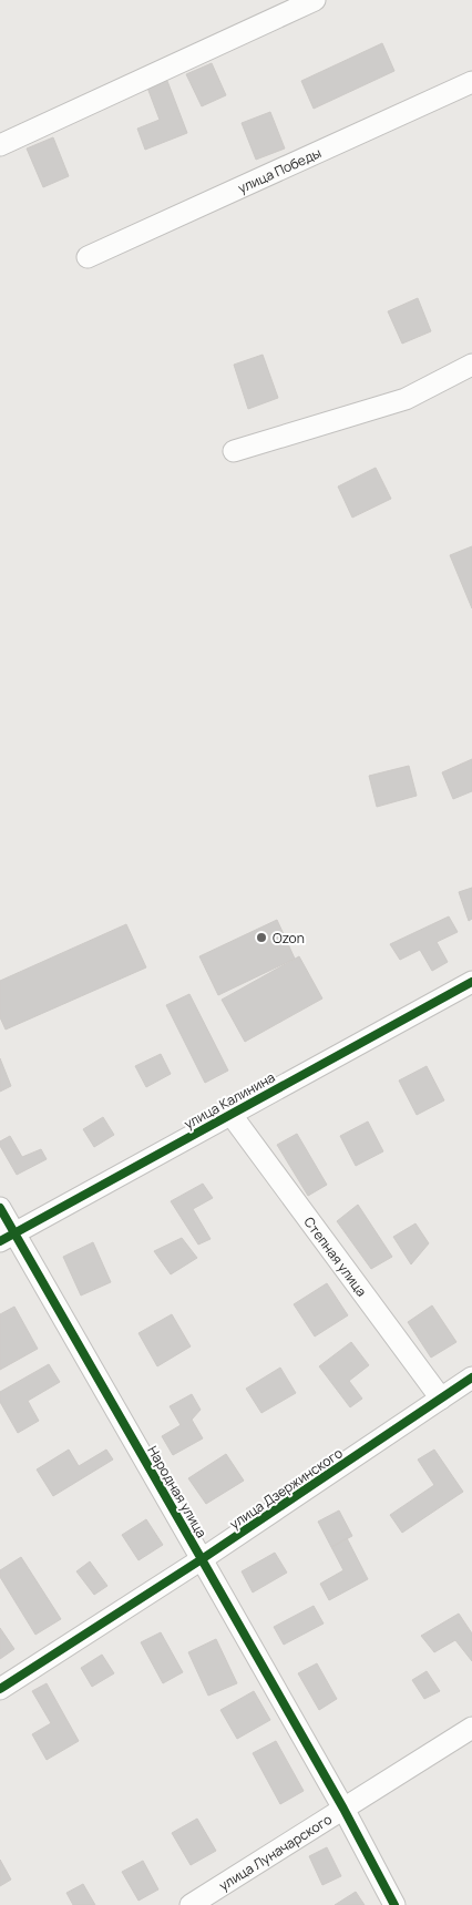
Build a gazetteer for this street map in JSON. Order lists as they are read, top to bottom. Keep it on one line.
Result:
{"streets":{"street":["улица Победы","улица Калинина","Степная улица","улица Дзержинского","Народная улица","улица Луначарского"]},"crossings":[["улица Калинина","Степная улица"],["улица Калинина","Народная улица"],["Степная улица","улица Дзержинского"],["улица Дзержинского","Народная улица"],["Народная улица","улица Луначарского"]],"places":["Ozon"]}
